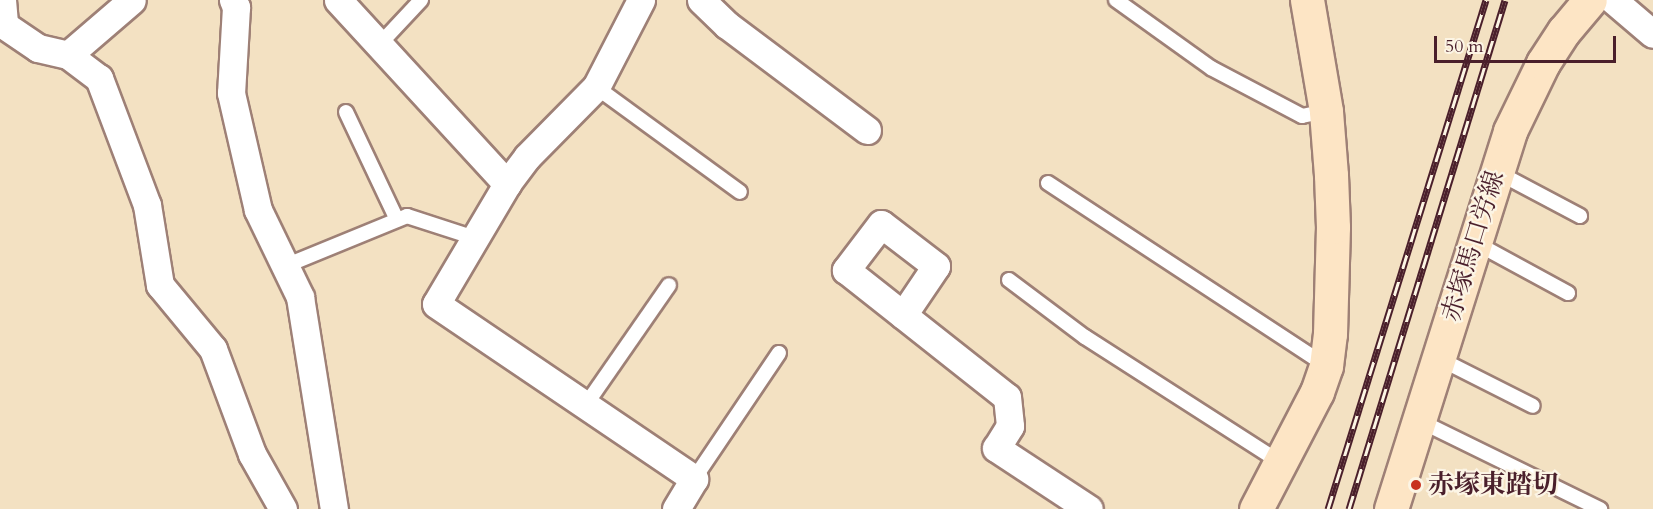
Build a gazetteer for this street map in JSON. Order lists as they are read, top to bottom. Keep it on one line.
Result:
{"streets":{"main road":["赤塚馬口労線"]},"places":["赤塚東踏切"],"scale_bar":"50 m"}
